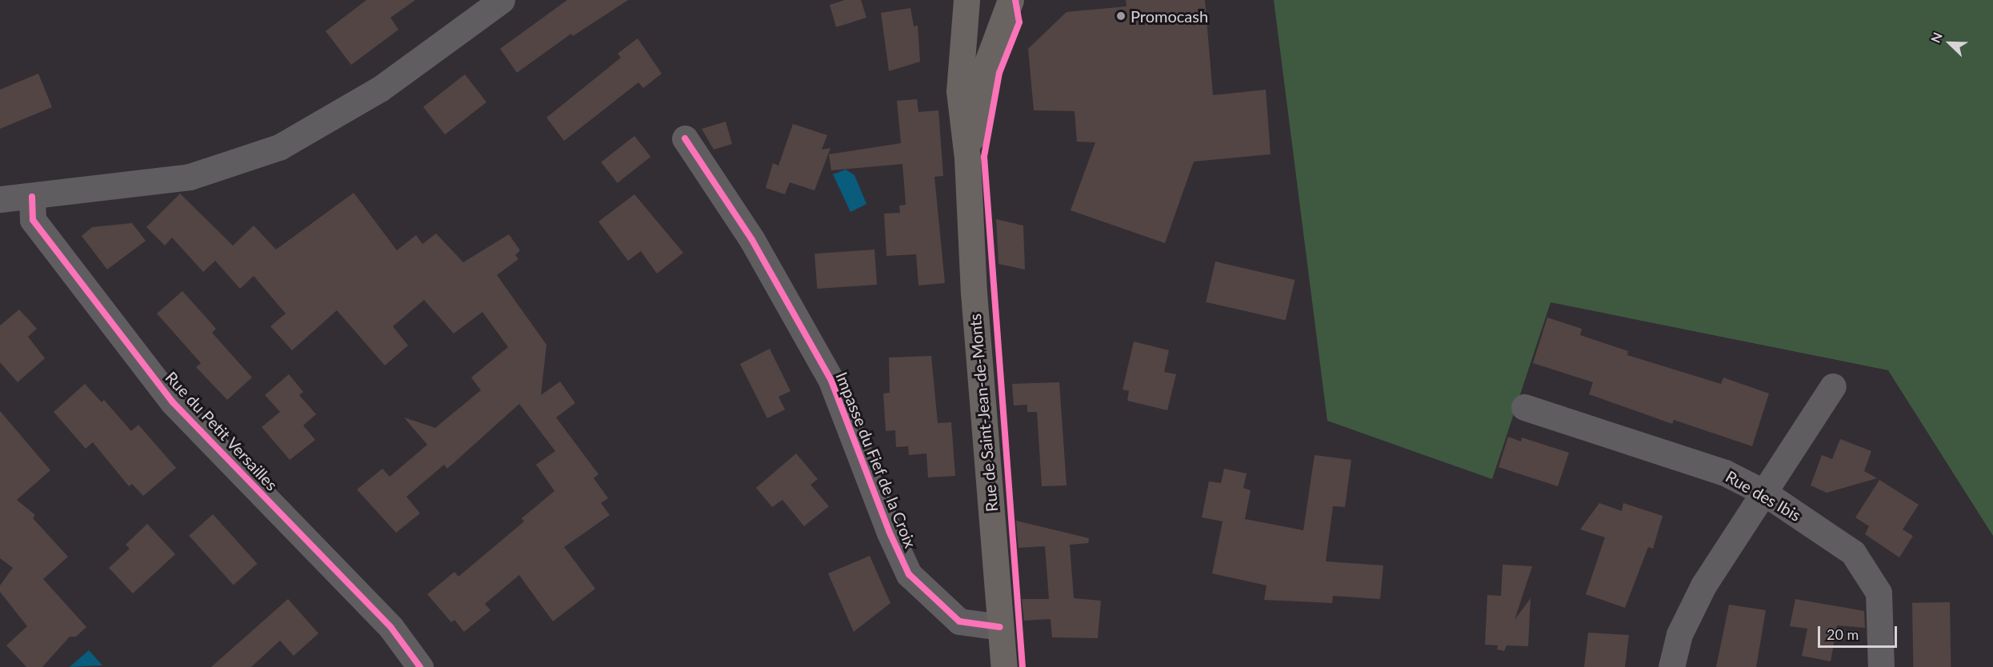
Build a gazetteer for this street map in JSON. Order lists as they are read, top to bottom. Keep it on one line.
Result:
{"streets":{"main road":["Rue de Saint-Jean-de-Monts"],"street":["Rue du Petit Versailles","Impasse du Fief de la Croix","Rue des Ibis"]},"crossings":[["Rue de Saint-Jean-de-Monts","Impasse du Fief de la Croix"]],"places":["Promocash"],"scale_bar":"20 m","north":"top left"}
